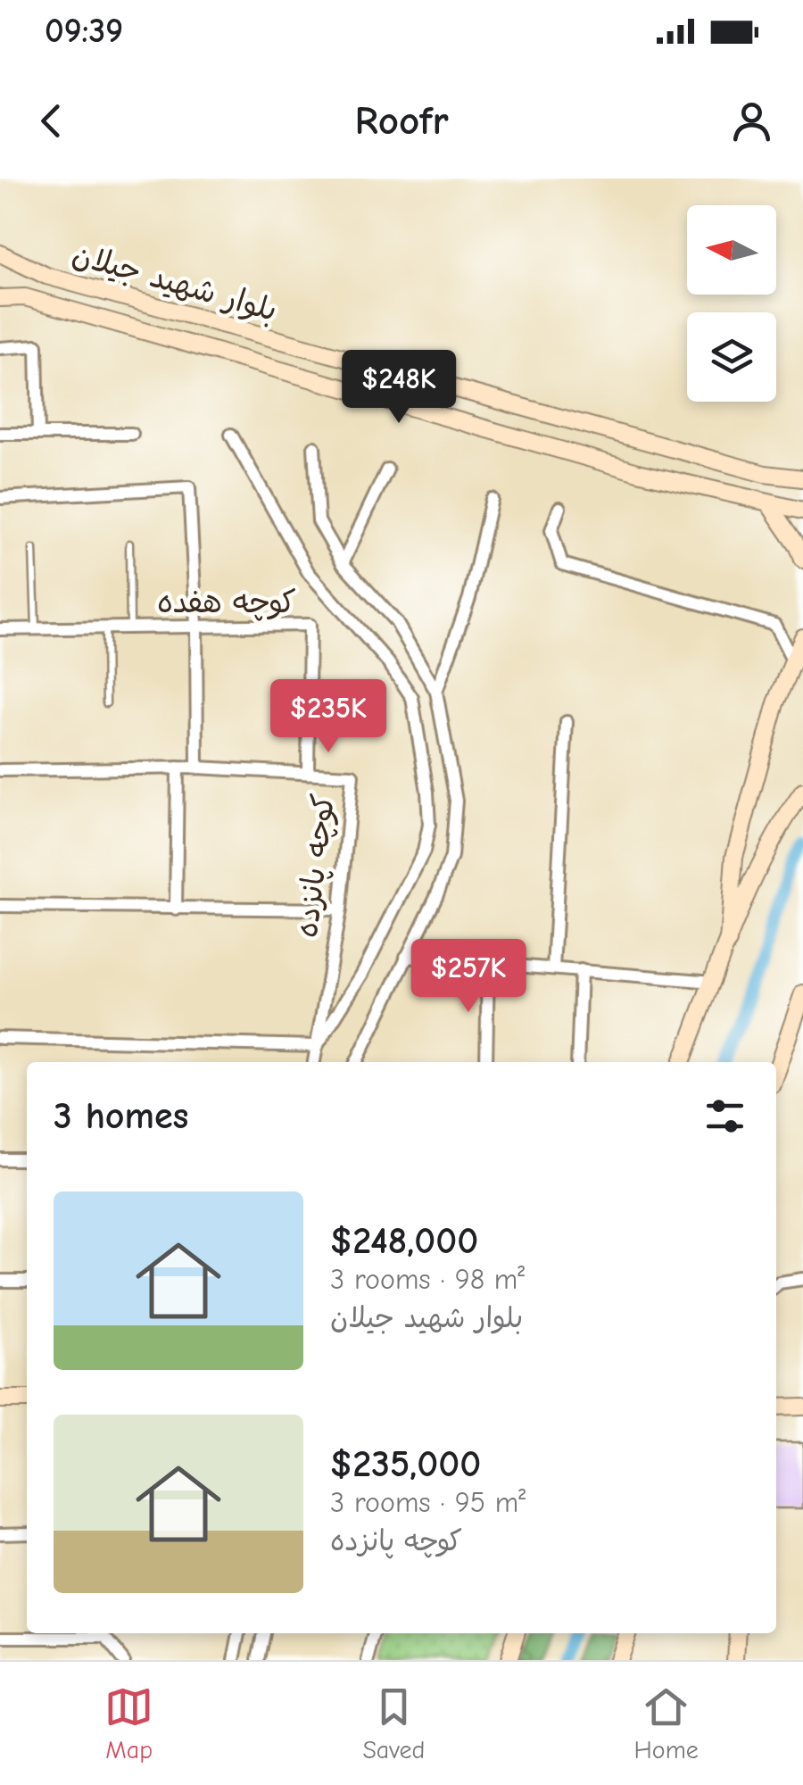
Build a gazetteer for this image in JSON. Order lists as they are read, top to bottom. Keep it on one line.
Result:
{"streets":{"street":["بلوار شهید جیلان","کوچه هفده","کوچه پانزده"]},"crossings":[["کوچه هفده","کوچه پانزده"]],"north":"left","page":{"status":"09:39","header":"Roofr","price":["$248K","$235K","$257K"],"heading":"3 homes","list":[{"name":"$248,000","note":"3 rooms · 98 m² · بلوار شهید جیلان"},{"name":"$235,000","note":"3 rooms · 95 m² · کوچه پانزده"}],"tabs":["Map","Saved","Home"]}}
